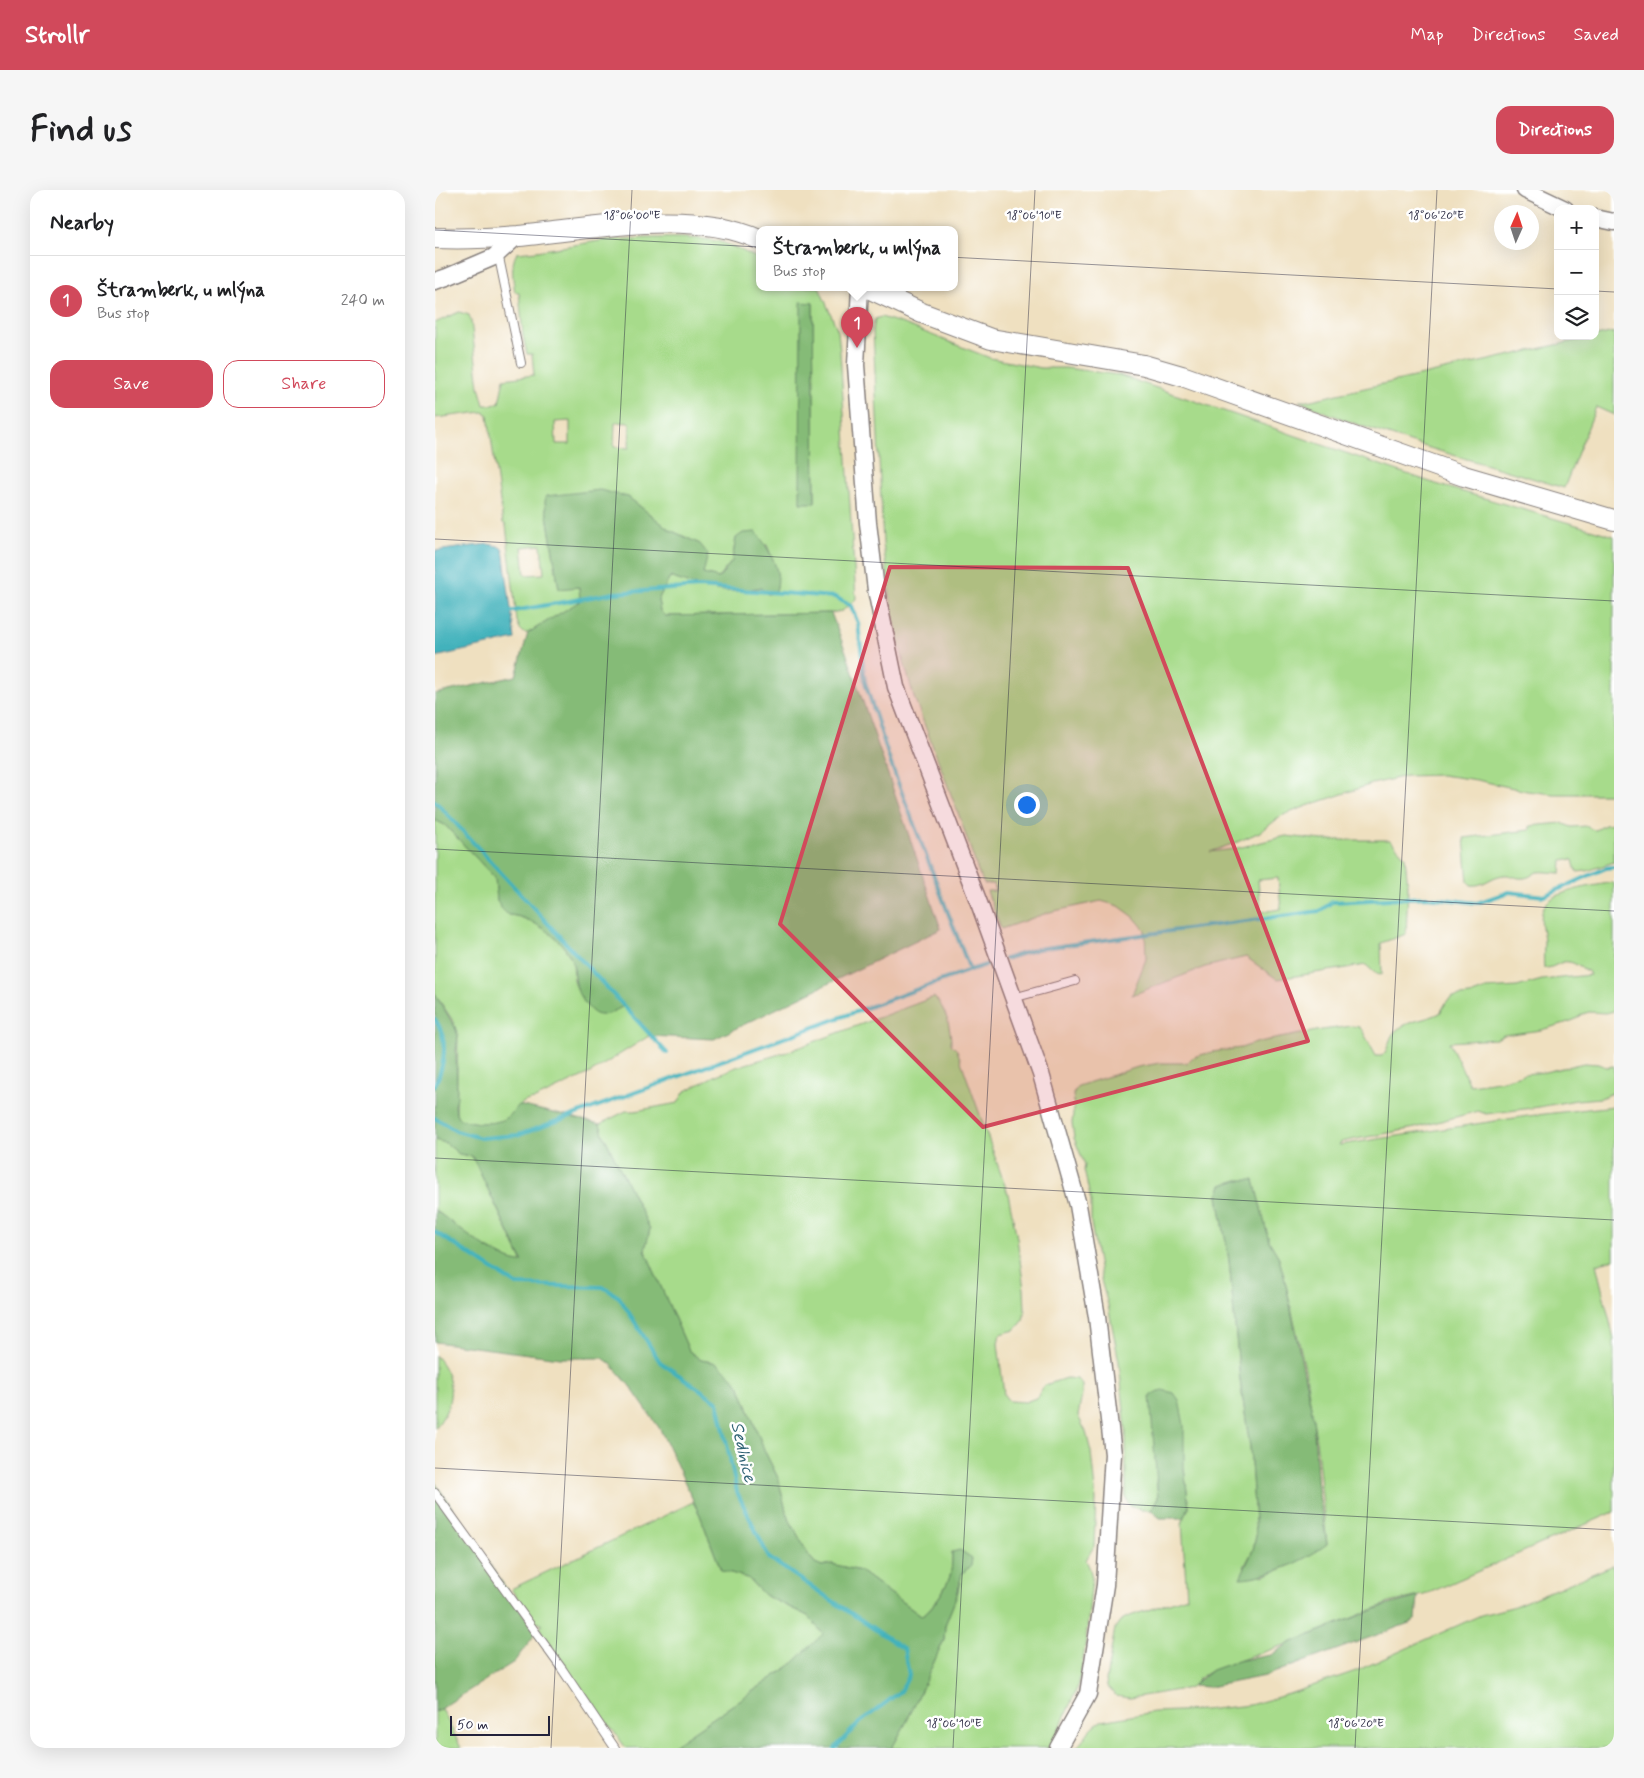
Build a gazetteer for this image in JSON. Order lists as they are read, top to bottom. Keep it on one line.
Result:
{"water":["Sedlnice"],"scale_bar":"50 m","north":"top","page":{"header":"Strollr","nav":["Map","Directions","Saved"],"buttons":["Directions",["Save","Share"]],"title":"Find us","heading":"Nearby","map_buttons":["+","−"],"popup":["Štramberk, u mlýna","Bus stop"],"list":[{"mark":"1","name":"Štramberk, u mlýna","note":"Bus stop","value":"240 m"}],"pins":"1","scale":"50 m"},"coordinates":["18°06'00\"E","18°06'10\"E","18°06'20\"E"]}
